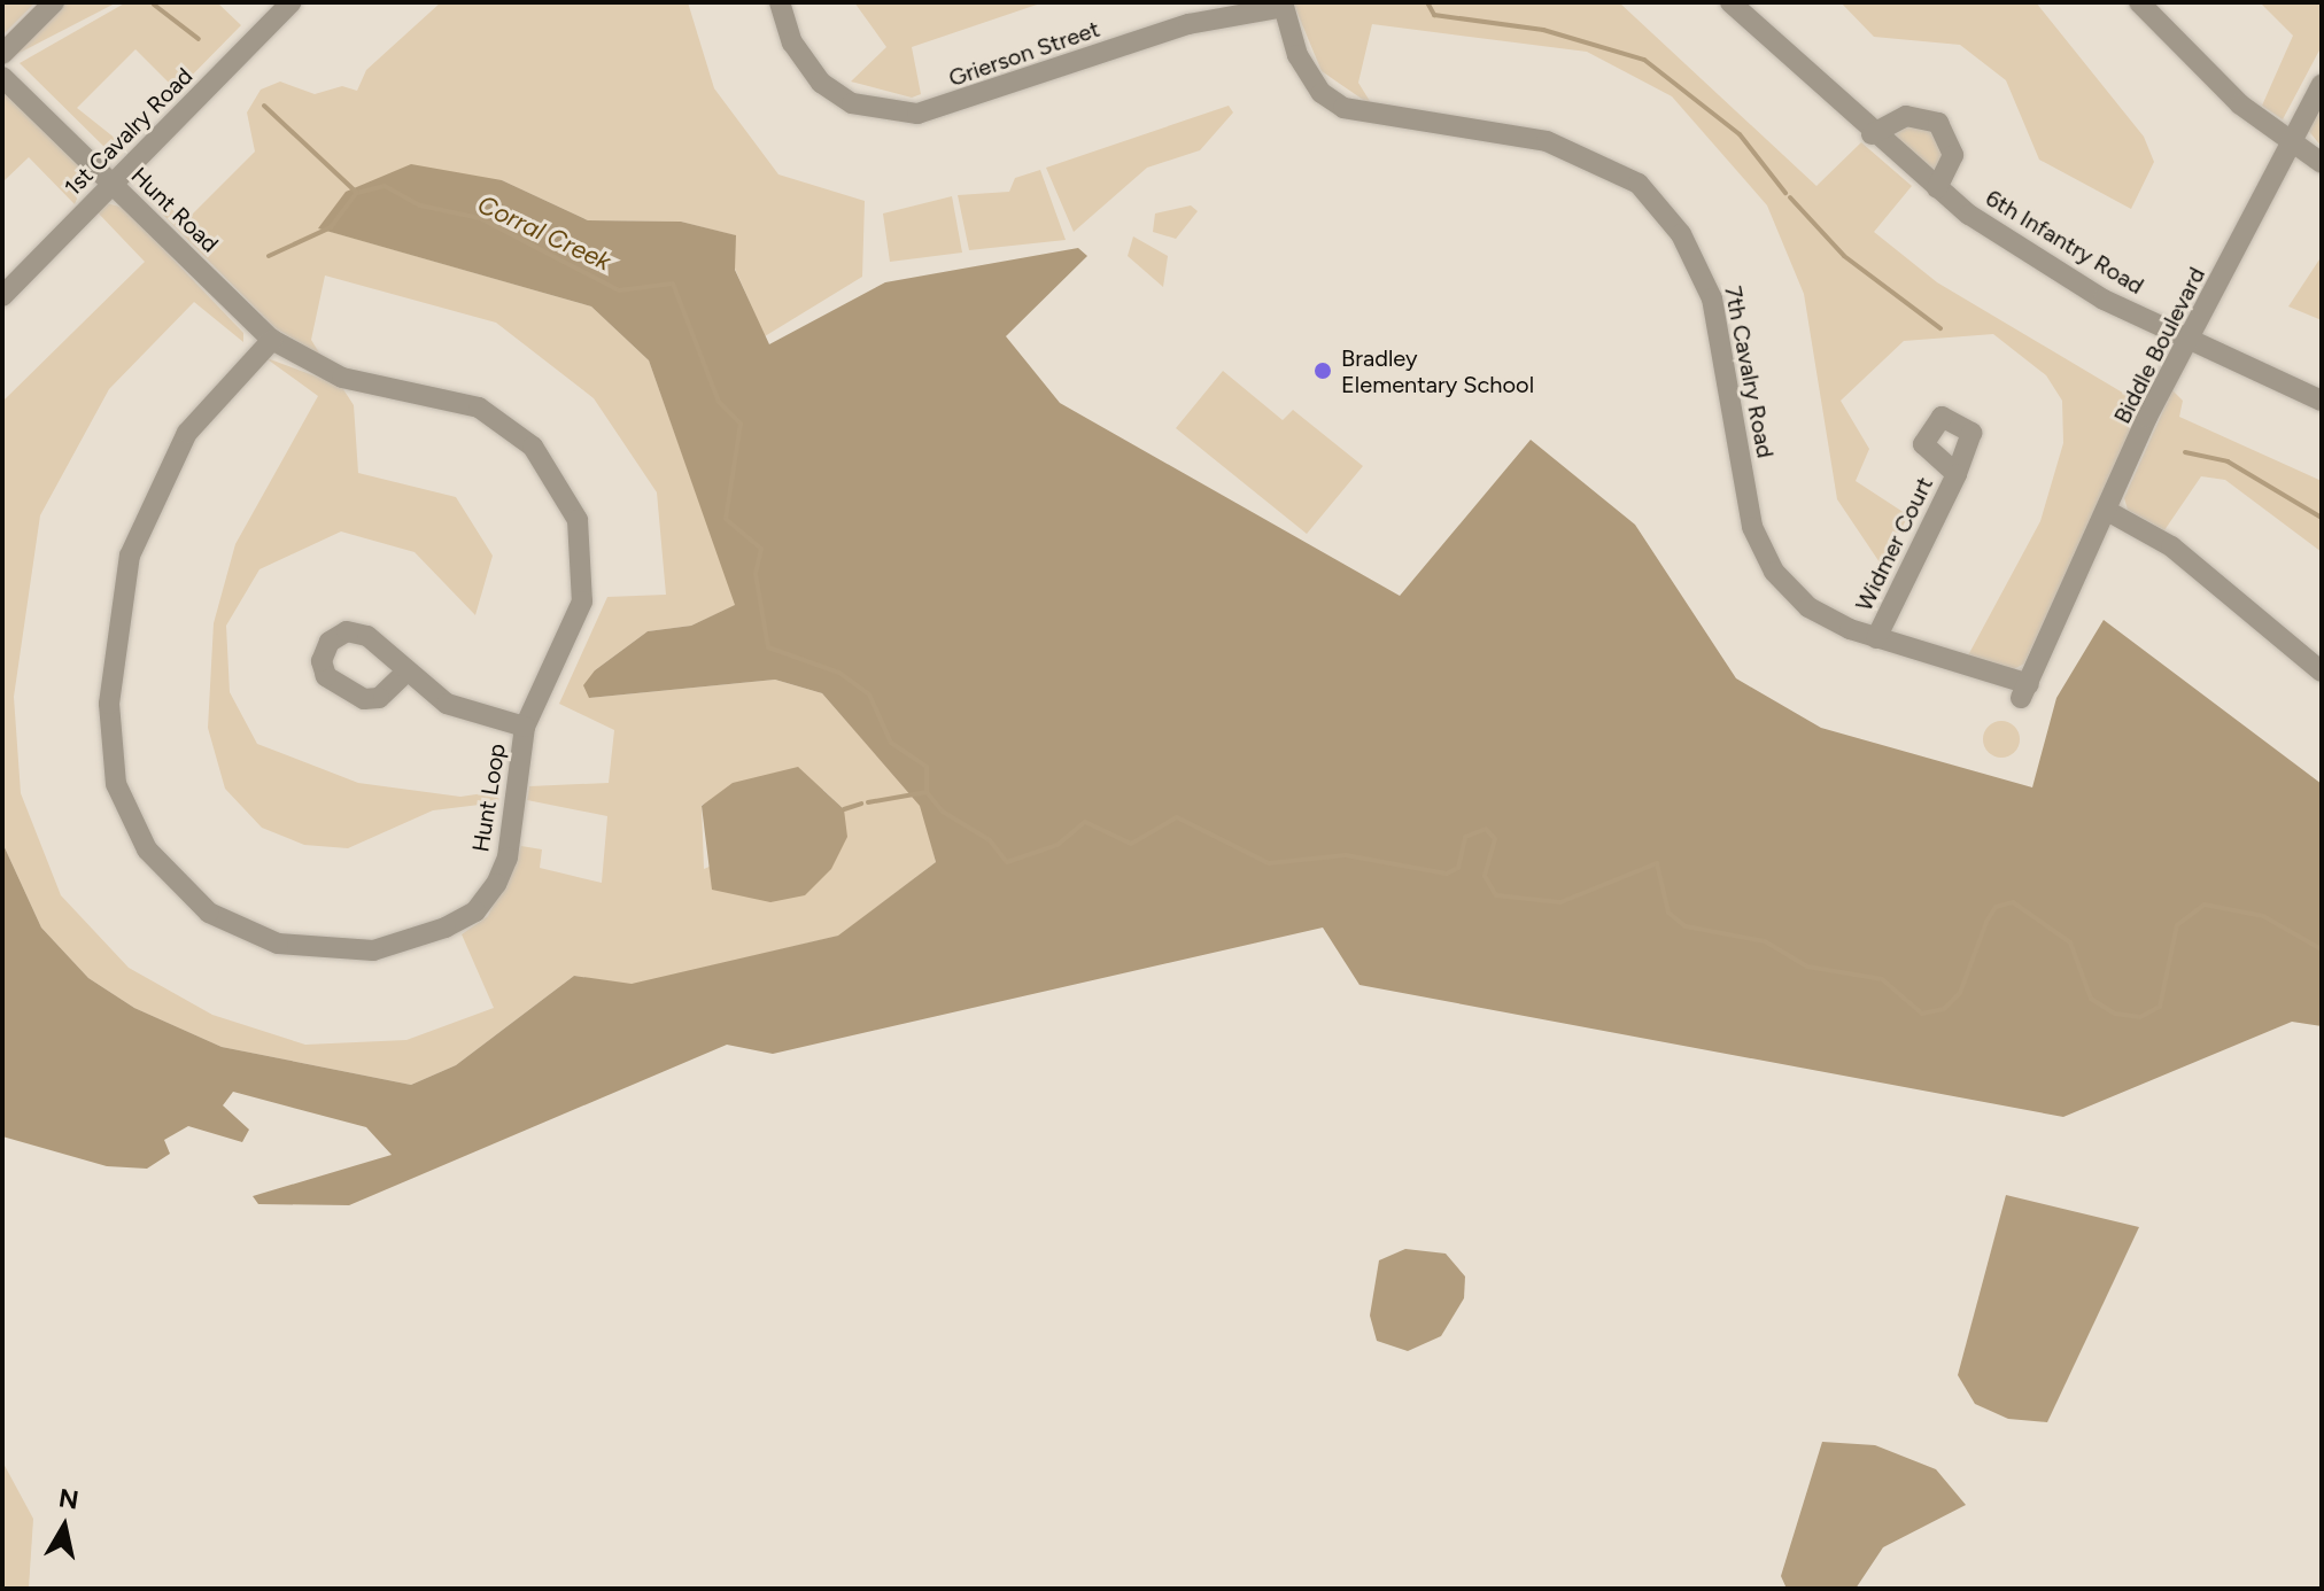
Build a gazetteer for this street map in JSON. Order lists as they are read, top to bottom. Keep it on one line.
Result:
{"streets":{"street":["Grierson Street","1st Cavalry Road","Hunt Road","6th Infantry Road","Biddle Boulevard","7th Cavalry Road","Widmer Court","Hunt Loop"]},"crossings":[["Grierson Street","7th Cavalry Road"],["1st Cavalry Road","Hunt Road"],["Hunt Road","Hunt Loop"],["6th Infantry Road","Biddle Boulevard"],["Biddle Boulevard","7th Cavalry Road"],["7th Cavalry Road","Widmer Court"]],"water":["Corral Creek"],"places":["Bradley Elementary School"],"north":"top"}
